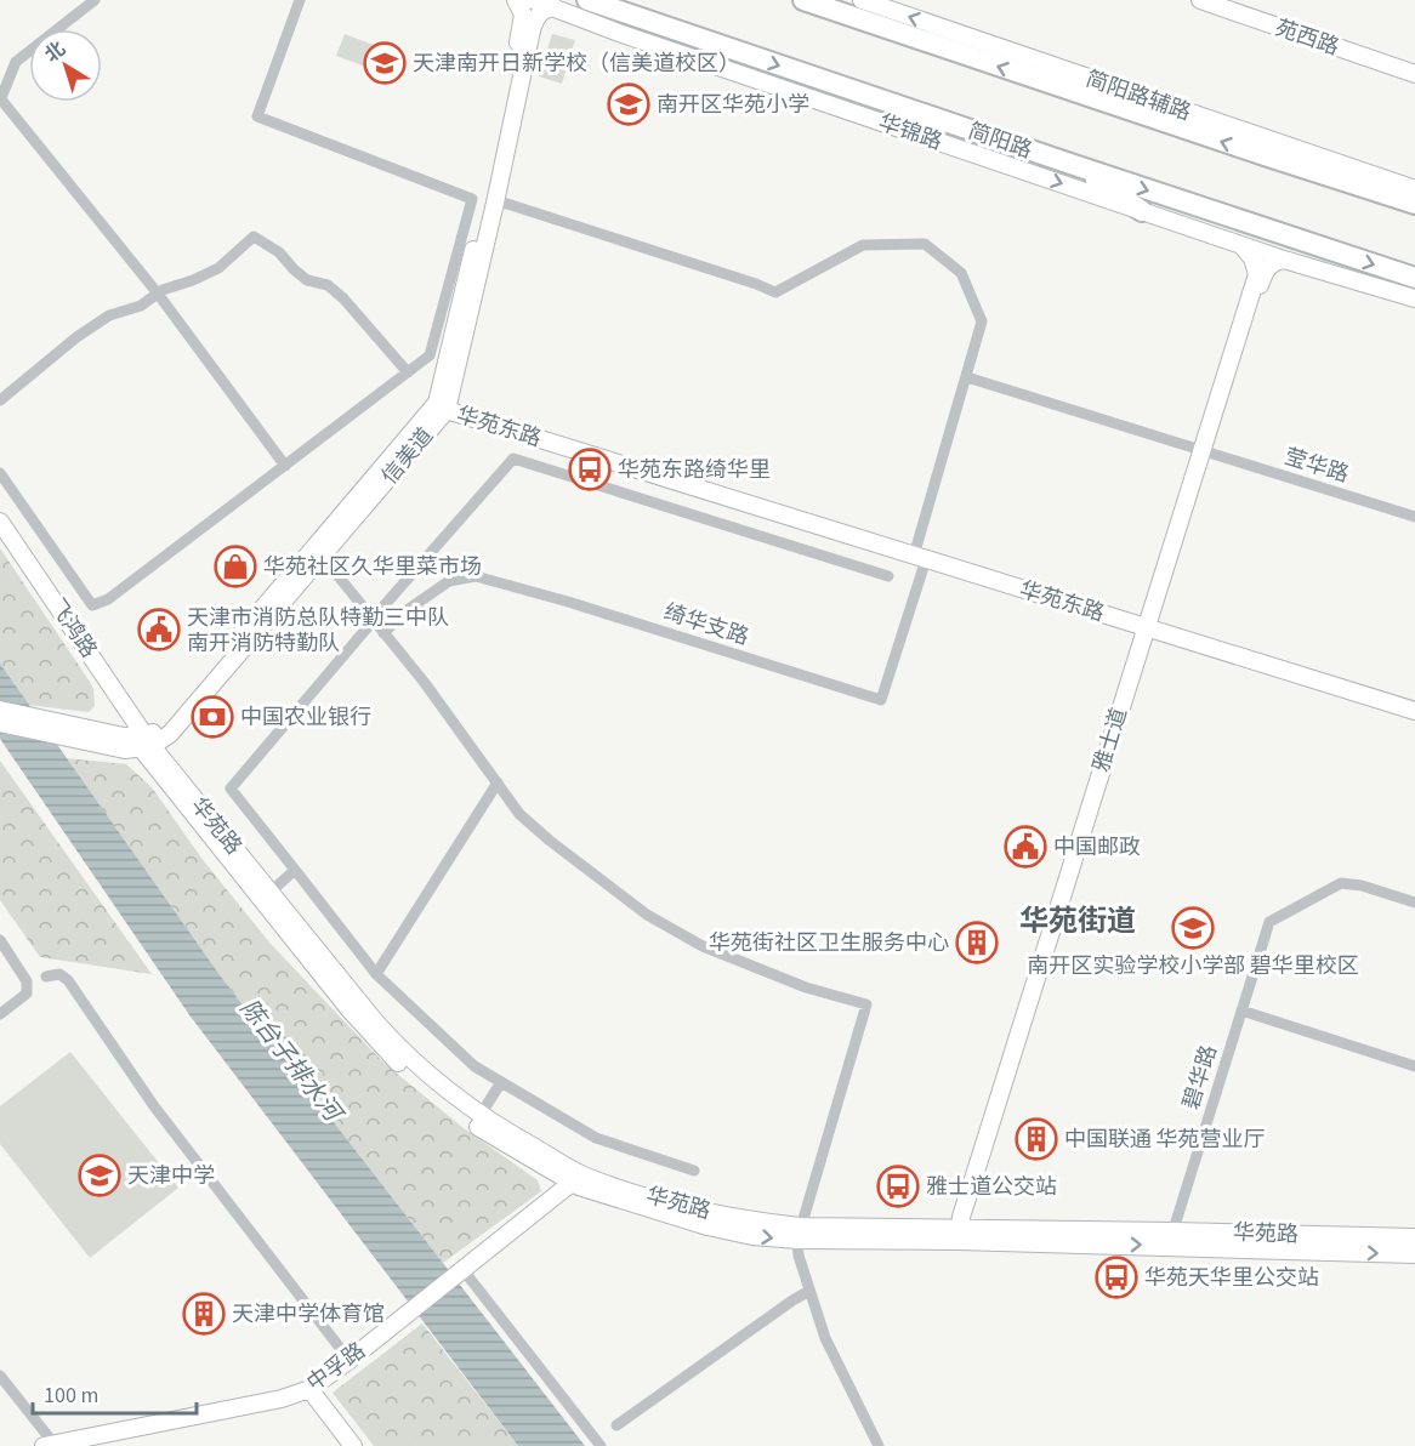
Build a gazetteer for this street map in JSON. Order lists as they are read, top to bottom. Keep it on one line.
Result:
{"streets":{"highway":["简阳路"],"street":["苑西路","简阳路辅路","华锦路","华苑东路","信美道","莹华路","绮华支路","飞鸿路","雅士道","华苑路","碧华路","中孚路"]},"crossings":[["华锦路","信美道"],["华锦路","雅士道"],["华苑东路","信美道"],["华苑东路","绮华支路"],["华苑东路","雅士道"],["信美道","飞鸿路"],["信美道","华苑路"],["莹华路","雅士道"],["飞鸿路","华苑路"],["雅士道","华苑路"],["华苑路","碧华路"]],"one_way":["简阳路辅路","华锦路"],"districts":["华苑街道"],"water":["陈台子排水河"],"places":{"school or university":["天津南开日新学校（信美道校区）","南开区华苑小学","南开区实验学校小学部 碧华里校区","天津中学"],"bus stop":["华苑东路绮华里","雅士道公交站","华苑天华里公交站"],"shop":["华苑社区久华里菜市场"],"public building":["天津市消防总队特勤三中队 南开消防特勤队","中国邮政"],"bank":["中国农业银行"],"building":["华苑街社区卫生服务中心","中国联通 华苑营业厅","天津中学体育馆"]},"scale_bar":"100 m","north":"top left"}
